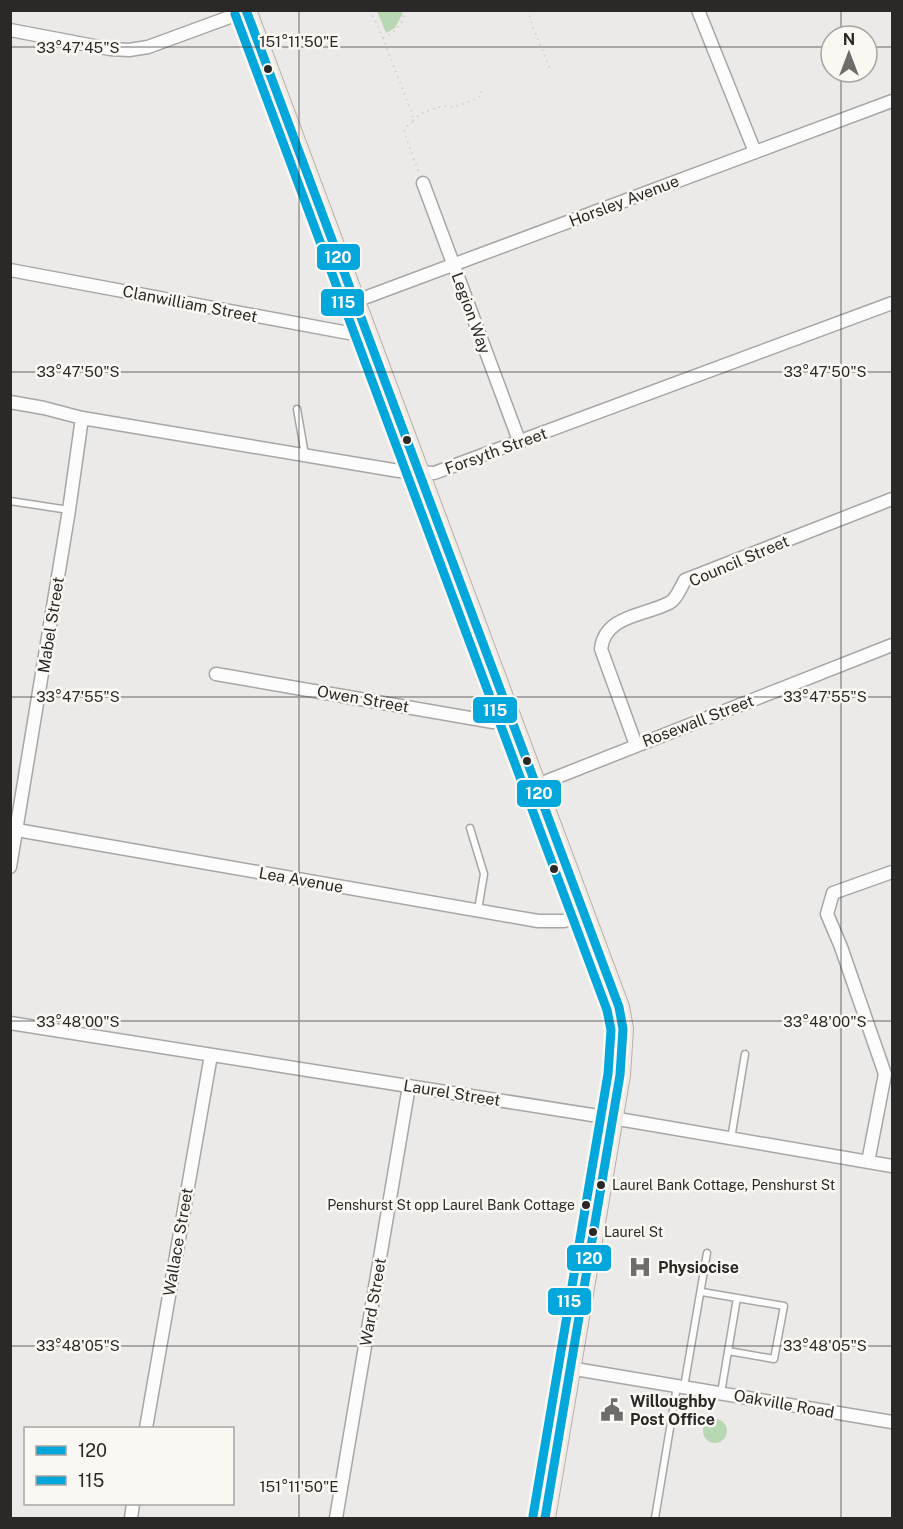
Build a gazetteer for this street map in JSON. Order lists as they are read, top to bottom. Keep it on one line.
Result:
{"streets":{"street":["Horsley Avenue","Clanwilliam Street","Legion Way","Forsyth Street","Council Street","Mabel Street","Owen Street","Rosewall Street","Lea Avenue","Laurel Street","Wallace Street","Ward Street","Oakville Road"]},"crossings":[["Horsley Avenue","Legion Way"],["Legion Way","Forsyth Street"],["Forsyth Street","Mabel Street"],["Council Street","Rosewall Street"],["Mabel Street","Lea Avenue"],["Laurel Street","Wallace Street"],["Laurel Street","Ward Street"]],"places":{"other":["Laurel Bank Cottage, Penshurst St","Penshurst St opp Laurel Bank Cottage","Laurel St"],"hospital":["Physiocise"],"public building":["Willoughby Post Office"]},"lines":["transit line 120","transit line 115"],"legend":["120","115"],"north":"top","coordinates":["151°11'50\"E","33°47'45\"S","33°47'50\"S","33°47'55\"S","33°48'00\"S","33°48'05\"S"]}
